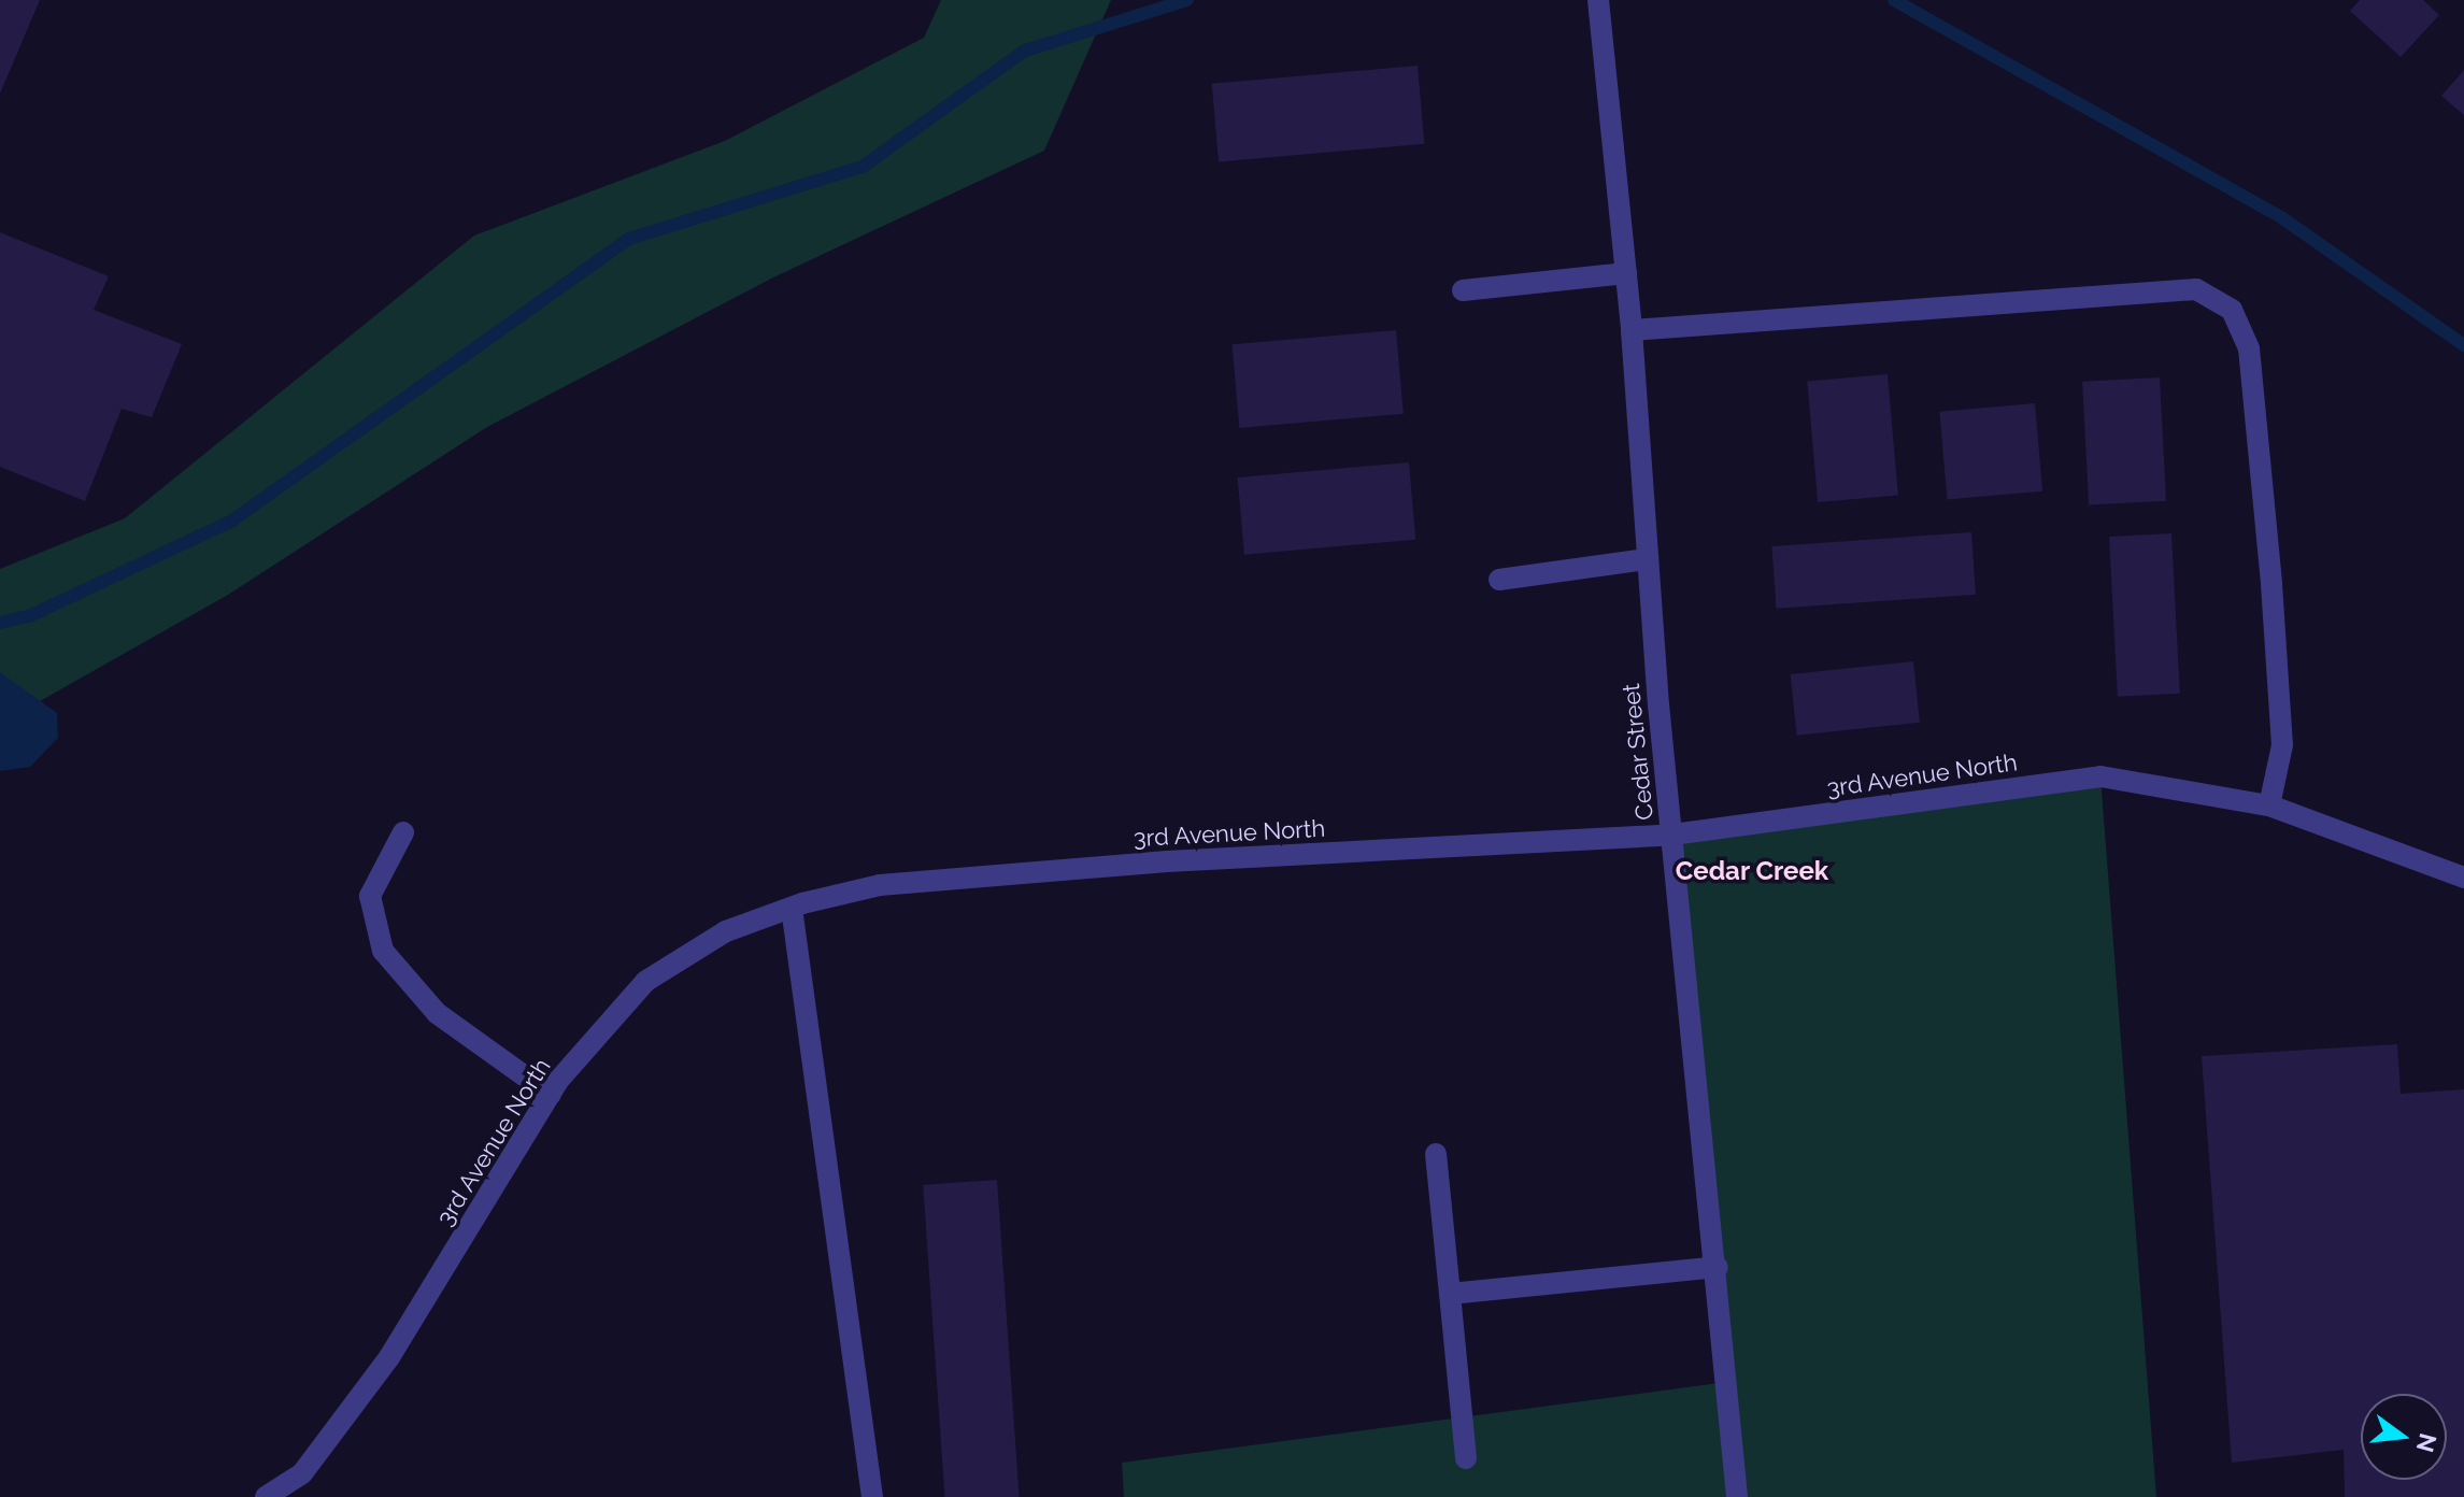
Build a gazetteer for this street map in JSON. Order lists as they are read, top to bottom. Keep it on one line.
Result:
{"streets":{"street":["Cedar Street","3rd Avenue North"]},"crossings":[["Cedar Street","3rd Avenue North"]],"districts":["Cedar Creek"],"north":"right"}
